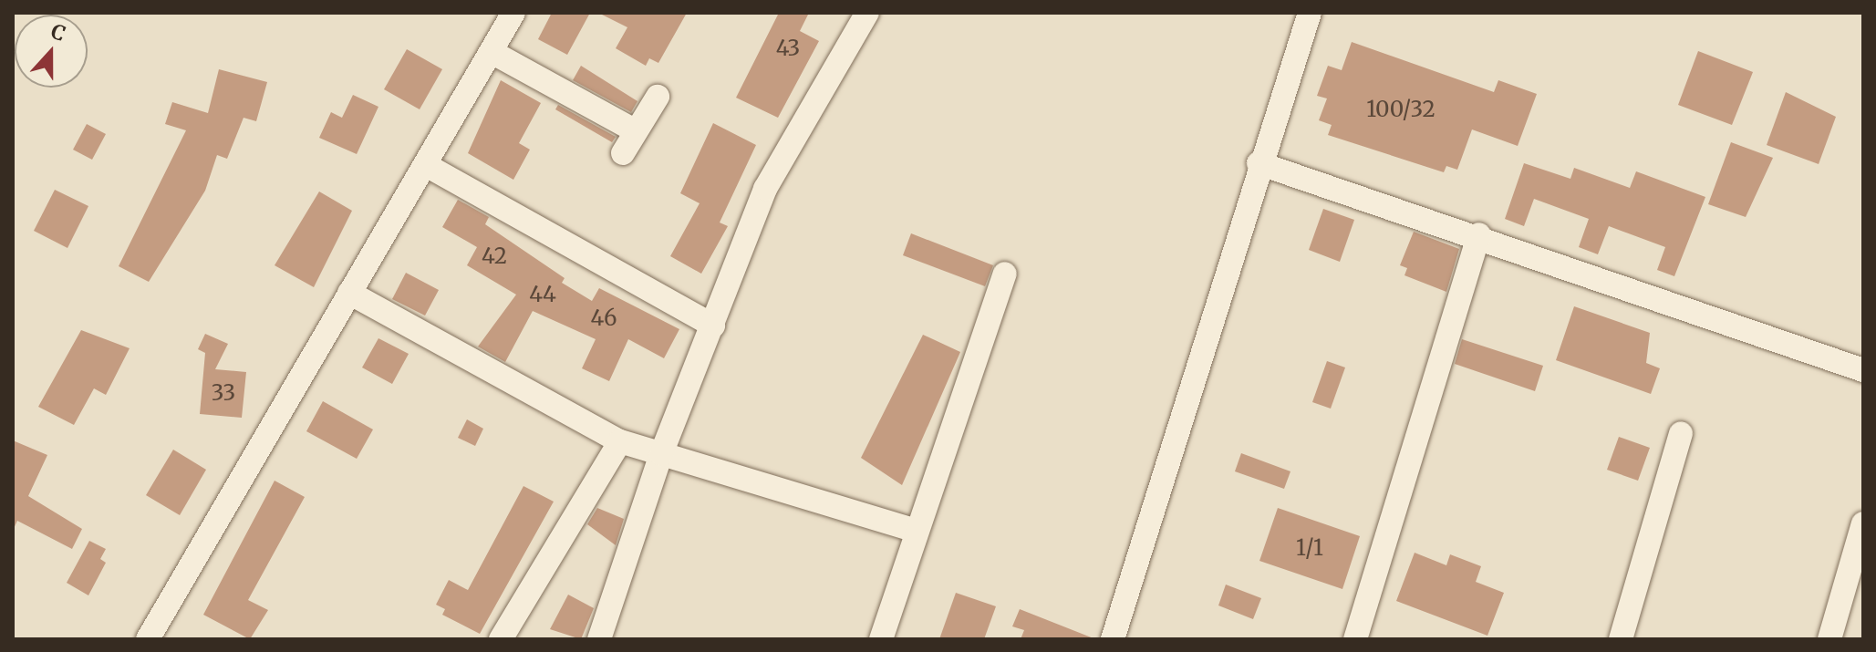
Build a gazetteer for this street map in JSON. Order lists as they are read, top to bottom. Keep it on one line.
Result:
{"house_numbers":["43","100/32","42","44","46","33","1/1"],"north":"top"}
